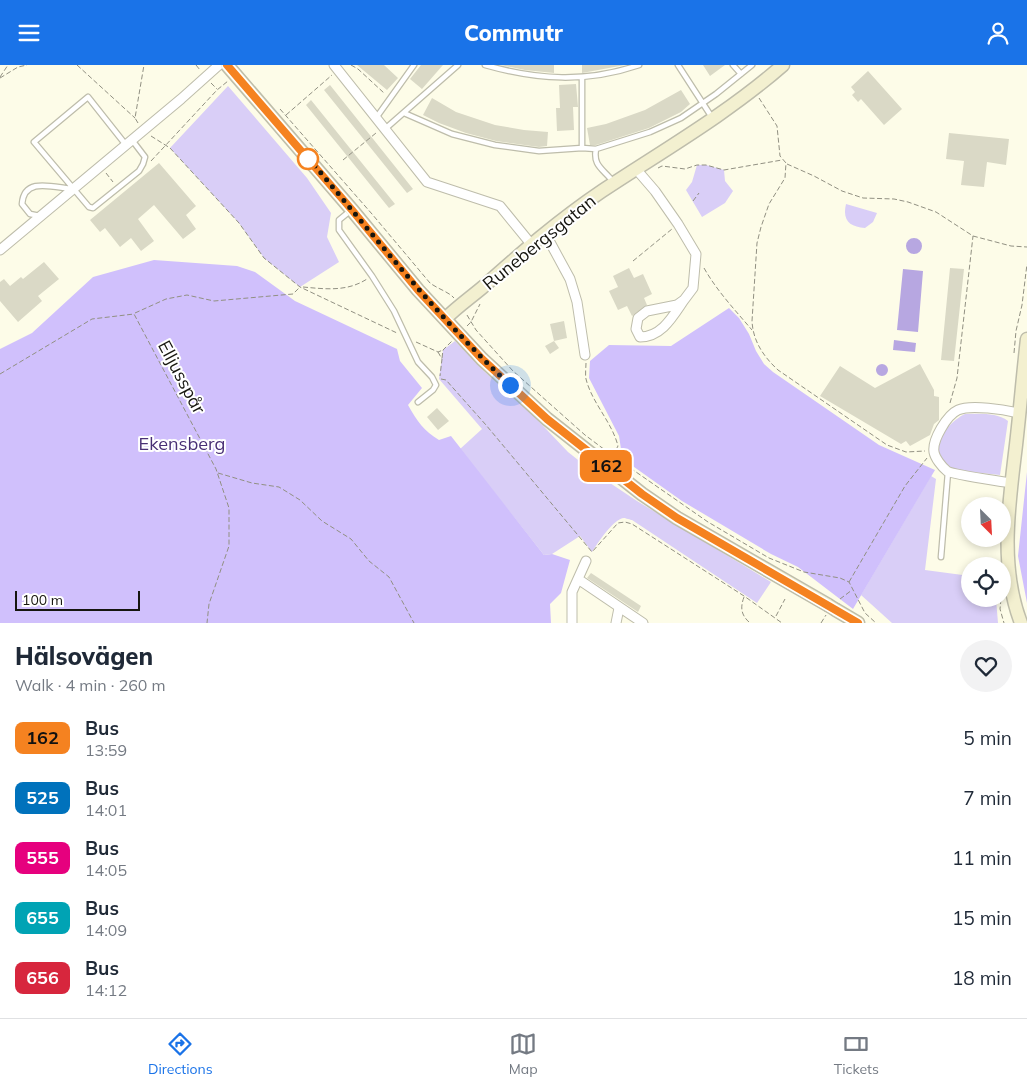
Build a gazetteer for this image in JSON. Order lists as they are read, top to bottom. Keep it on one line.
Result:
{"streets":{"main road":["Runebergsgatan"],"path":["Elljusspår"]},"parks":["Ekensberg"],"lines":["bus line 162"],"scale_bar":"100 m","north":"bottom right","page":{"header":"Commutr","on_map":"162","scale":"100 m","heading":["Hälsovägen","Walk · 4 min · 260 m"],"list":[{"mark":"162","name":"Bus","note":"13:59","value":"5 min"},{"mark":"525","name":"Bus","note":"14:01","value":"7 min"},{"mark":"555","name":"Bus","note":"14:05","value":"11 min"},{"mark":"655","name":"Bus","note":"14:09","value":"15 min"},{"mark":"656","name":"Bus","note":"14:12","value":"18 min"}],"tabs":["Directions","Map","Tickets"]}}
